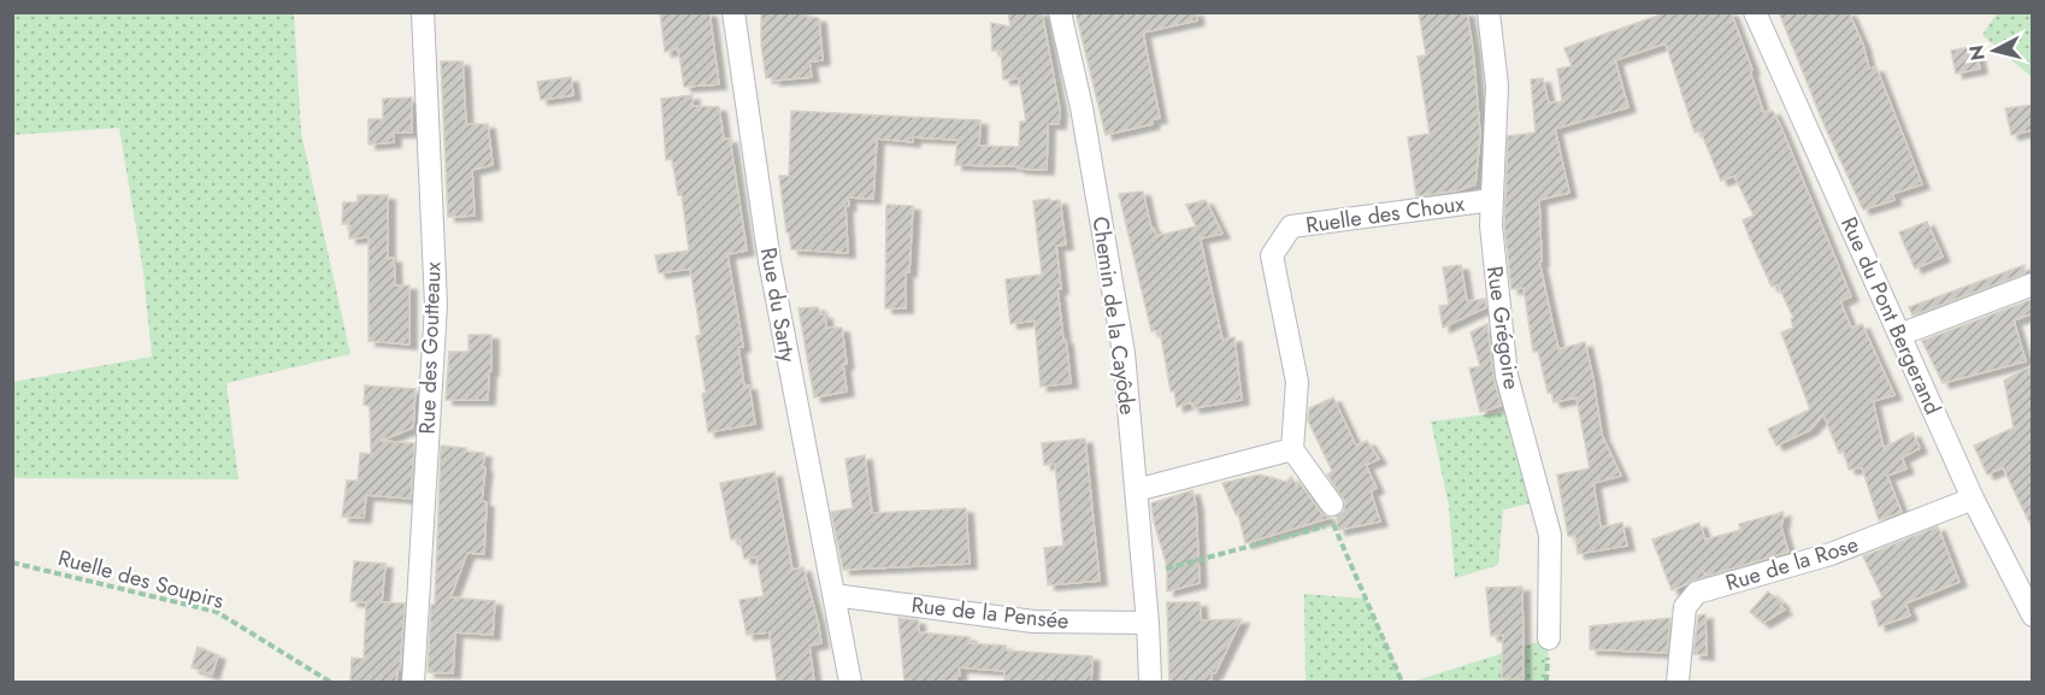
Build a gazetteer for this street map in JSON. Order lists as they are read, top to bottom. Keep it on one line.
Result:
{"streets":{"street":["Ruelle des Choux","Rue du Sarty","Chemin de la Cayôde","Rue du Pont Bergerand","Rue Grégoire","Rue des Goutteaux","Rue de la Rose","Rue de la Pensée"],"path":["Ruelle des Soupirs"]},"crossings":[["Ruelle des Choux","Rue Grégoire"],["Rue du Sarty","Rue de la Pensée"],["Chemin de la Cayôde","Rue de la Pensée"],["Rue du Pont Bergerand","Rue de la Rose"]],"north":"left"}
